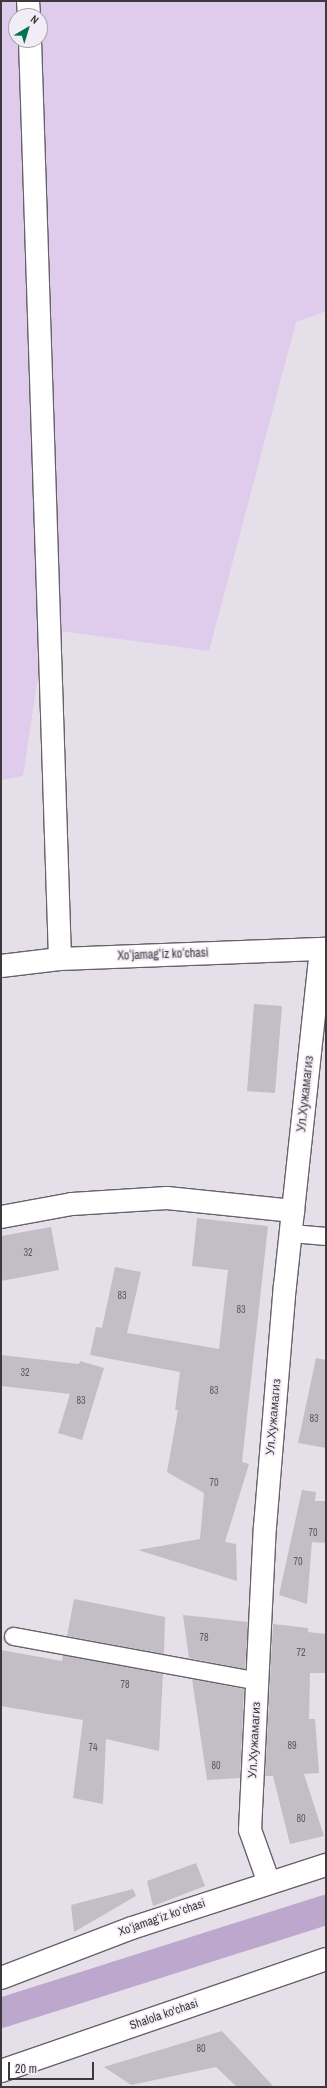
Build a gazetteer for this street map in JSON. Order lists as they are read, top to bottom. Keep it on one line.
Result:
{"streets":{"street":["Xoʻjamagʻiz koʻchasi","Ул.Хужамагиз","Shalola ko'chasi"]},"crossings":[["Xoʻjamagʻiz koʻchasi","Ул.Хужамагиз"]],"house_numbers":["32","83","83","32","83","83","83","70","70","70","78","72","78","89","74","80","80","80"],"scale_bar":"20 m","north":"top right"}
